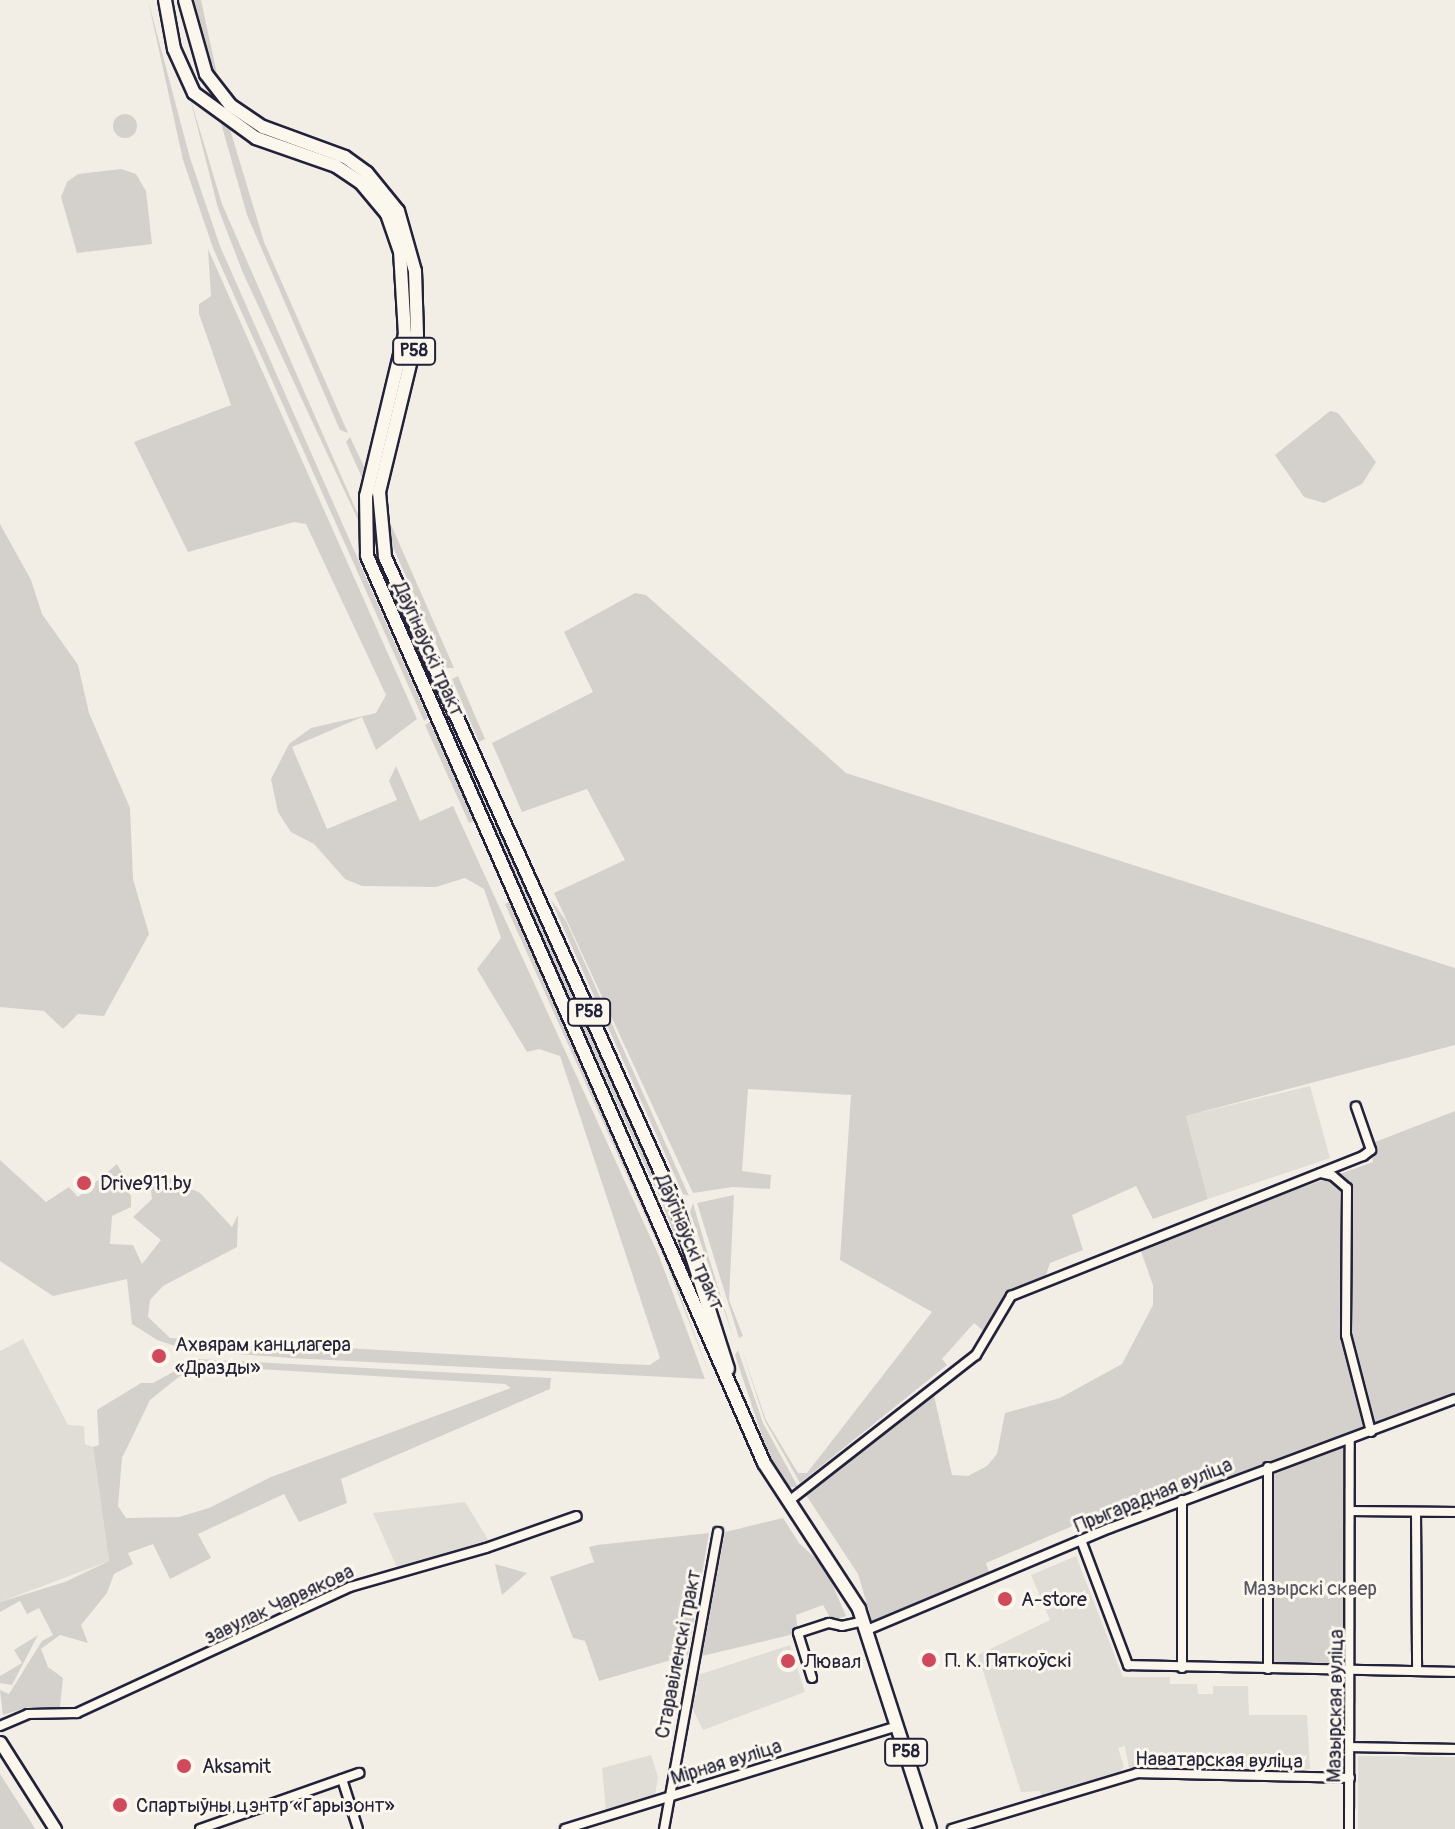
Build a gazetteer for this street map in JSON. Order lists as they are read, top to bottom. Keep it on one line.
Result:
{"streets":{"main road":["Р58","Даўгінаўскі тракт"],"street":["Прыгарадная вуліца","завулак Чарвякова","Старавіленскі тракт","Мазырская вуліца","Наватарская вуліца","Мірная вуліца"]},"crossings":[["Даўгінаўскі тракт","Прыгарадная вуліца"],["Даўгінаўскі тракт","Мірная вуліца"],["Прыгарадная вуліца","Мазырская вуліца"],["Старавіленскі тракт","Мірная вуліца"],["Мазырская вуліца","Наватарская вуліца"]],"parks":["Мазырскі сквер"],"places":["Drive911.by","Ахвярам канцлагера «Дразды»","А-store","П. К. Пяткоўскі","Лювал","Aksamit","Спартыўны цэнтр «Гарызонт»"]}
